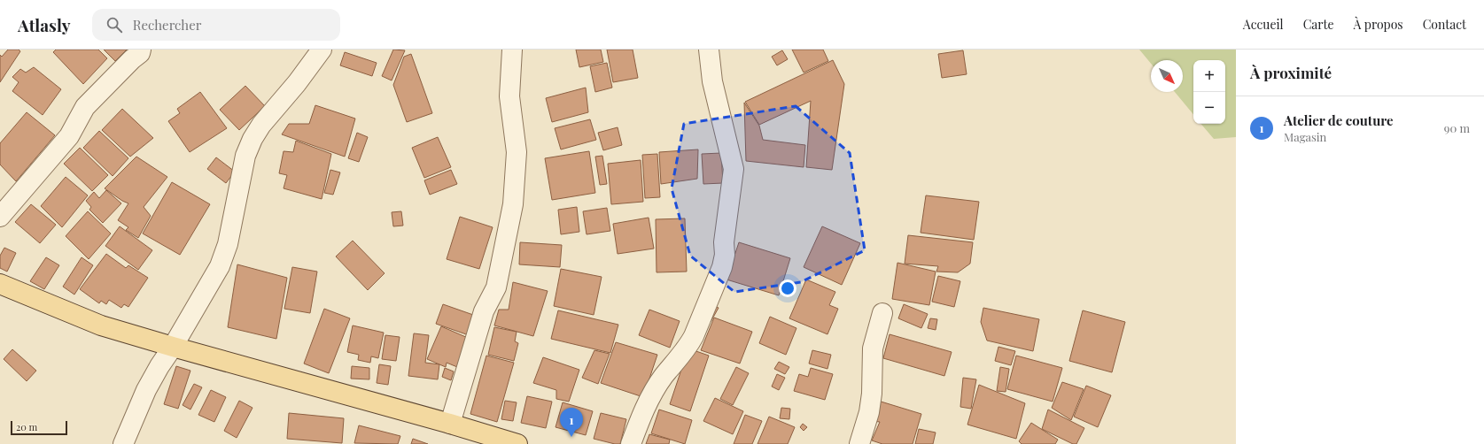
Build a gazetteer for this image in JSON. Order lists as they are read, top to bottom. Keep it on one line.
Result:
{"scale_bar":"20 m","north":"bottom right","page":{"header":"Atlasly","search":"Rechercher","nav":["Accueil","Carte","À propos","Contact"],"heading":"À proximité","map_buttons":["+","−"],"list":[{"mark":"1","name":"Atelier de couture","note":"Magasin","value":"90 m"}],"pins":"1","scale":"20 m"}}
